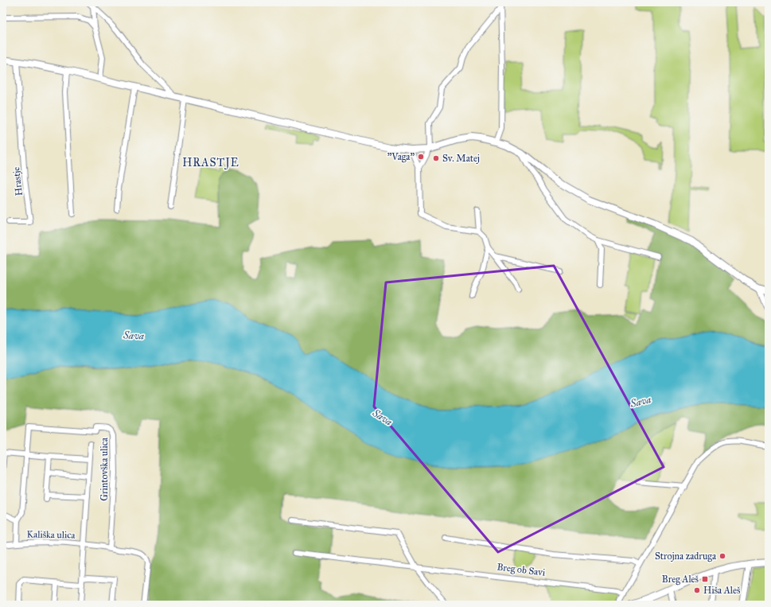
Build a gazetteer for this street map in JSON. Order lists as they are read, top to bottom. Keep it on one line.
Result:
{"streets":{"street":["Hrastje","Grintovška ulica","Kališka ulica","Breg ob Savi"]},"crossings":[["Grintovška ulica","Kališka ulica"]],"districts":["HRASTJE"],"water":["Sava"],"places":{"other":["\"Vaga\"","Sv. Matej","Strojna zadruga","Hiša Aleš"],"transit":["Breg Aleš"]}}
